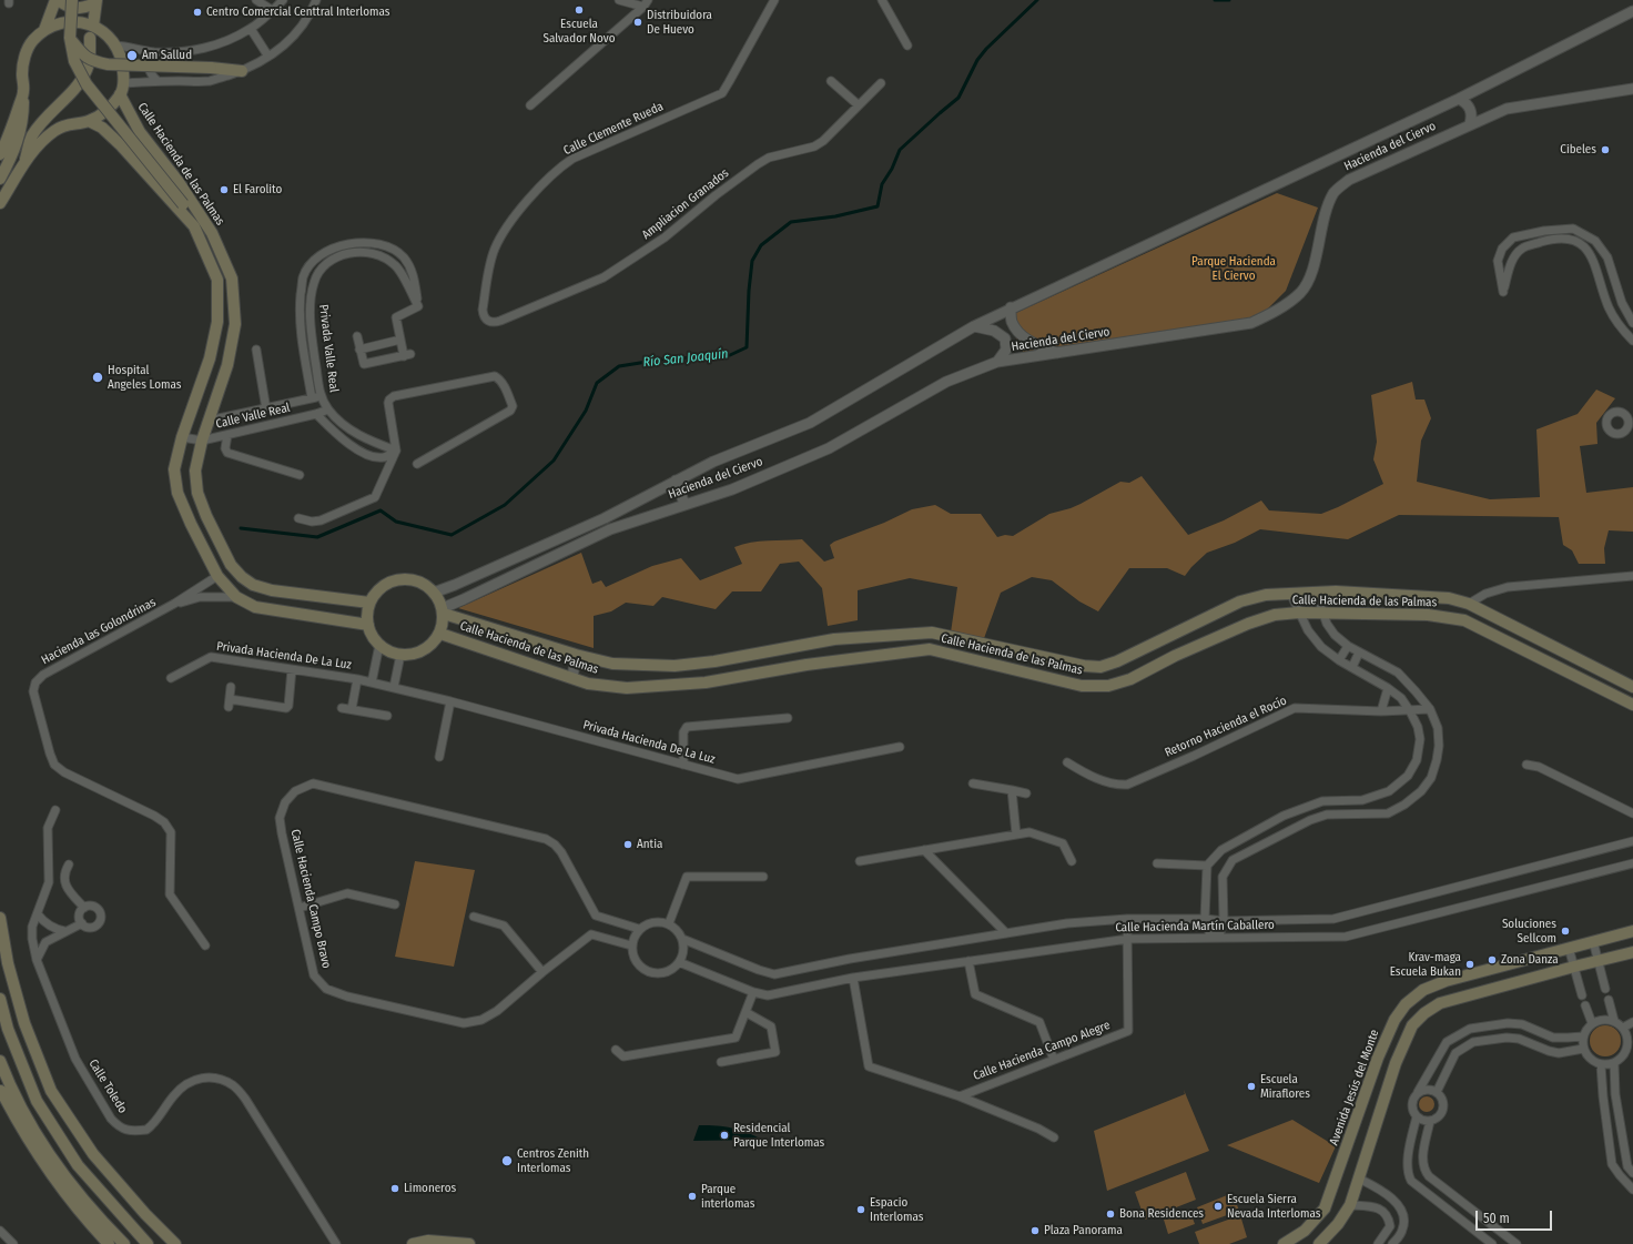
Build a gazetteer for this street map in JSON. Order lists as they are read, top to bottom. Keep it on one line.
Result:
{"streets":{"main road":["Calle Hacienda de las Palmas","Avenida Jesús del Monte"],"street":["Calle Clemente Rueda","Hacienda del Ciervo","Ampliacion Granados","Privada Valle Real","Calle Valle Real","Hacienda las Golondrinas","Privada Hacienda De La Luz","Retorno Hacienda el Rocío","Calle Hacienda Campo Bravo","Calle Hacienda Martín Caballero","Calle Hacienda Campo Alegre","Calle Toledo"]},"crossings":[["Calle Clemente Rueda","Ampliacion Granados"],["Hacienda del Ciervo","Calle Hacienda de las Palmas"],["Calle Hacienda de las Palmas","Calle Valle Real"],["Calle Hacienda de las Palmas","Hacienda las Golondrinas"],["Privada Valle Real","Calle Valle Real"],["Calle Hacienda Campo Bravo","Calle Hacienda Martín Caballero"],["Calle Hacienda Martín Caballero","Calle Hacienda Campo Alegre"]],"water":["Río San Joaquín"],"parks":["Parque Hacienda El Ciervo"],"places":["Escuela Salvador Novo","Centro Comercial Centtral Interlomas","Distribuidora De Huevo","Am Sallud","Cibeles","El Farolito","Hospital Angeles Lomas","Antia","Soluciones Sellcom","Zona Danza","Krav-maga Escuela Bukan","Escuela Miraflores","Residencial Parque Interlomas","Centros Zenith Interlomas","Limoneros","Parque interlomas","Escuela Sierra Nevada Interlomas","Espacio Interlomas","Bona Residences","Plaza Panorama"],"scale_bar":"50 m"}
